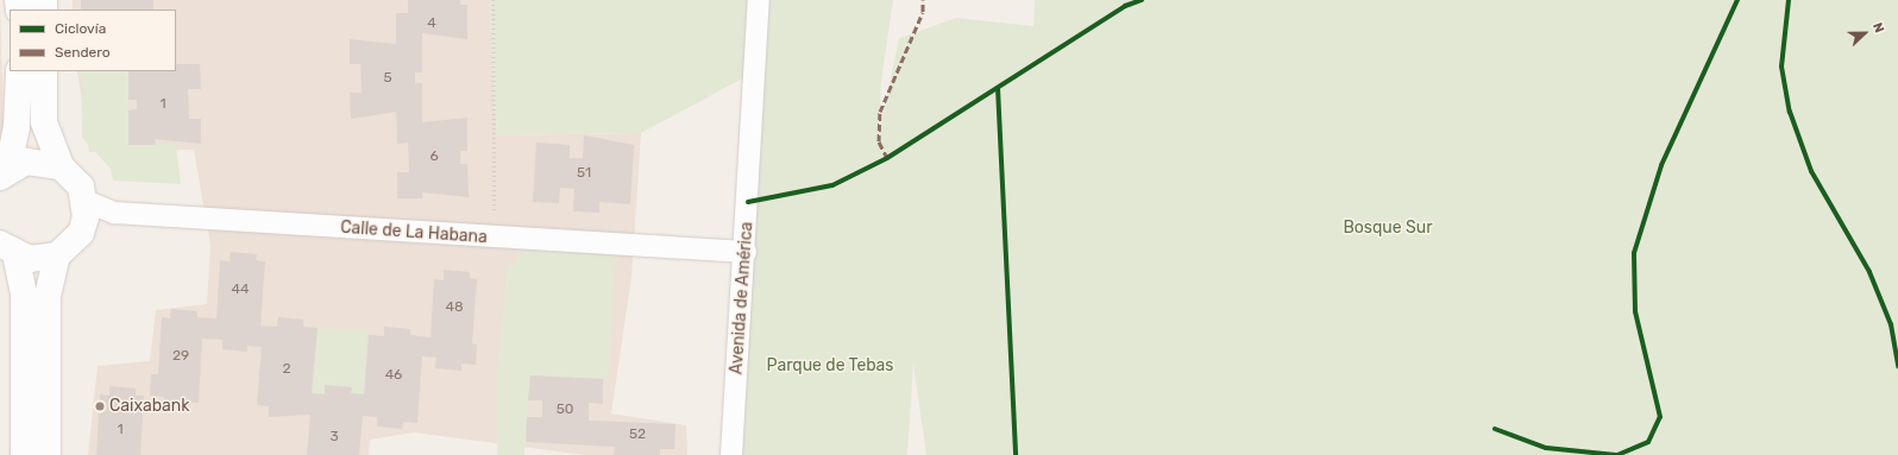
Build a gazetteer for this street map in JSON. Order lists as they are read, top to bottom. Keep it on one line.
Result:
{"streets":{"street":["Calle de La Habana","Avenida de América"]},"crossings":[["Calle de La Habana","Avenida de América"]],"parks":["Bosque Sur","Parque de Tebas"],"places":["Caixabank"],"house_numbers":["4","5","1","6","51","44","48","29","2","46","50","1","52","3"],"legend":["Ciclovía","Sendero"],"north":"right"}
